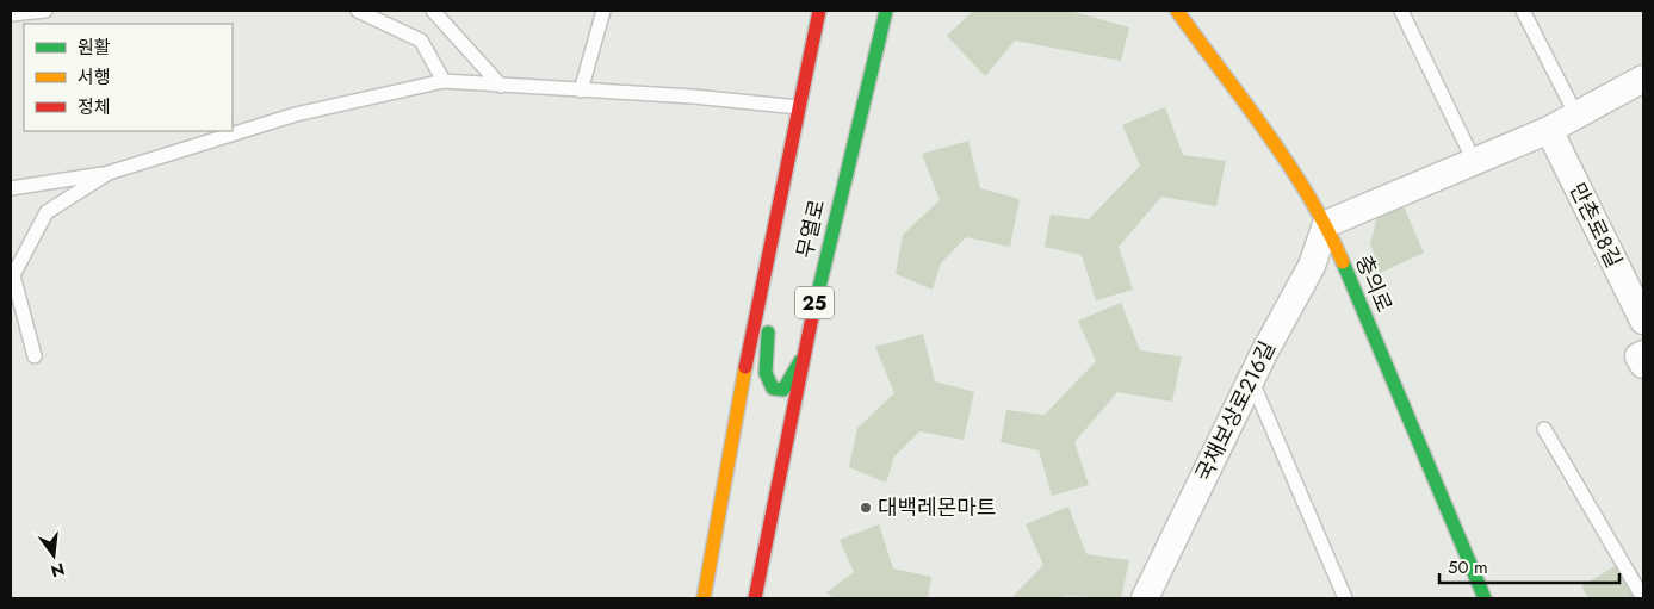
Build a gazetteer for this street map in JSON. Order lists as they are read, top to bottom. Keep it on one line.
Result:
{"streets":{"main road":["무열로","충의로","25"],"street":["만촌로8길","국채보상로216길"]},"crossings":[["충의로","국채보상로216길"]],"places":["대백레몬마트"],"legend":["원활","서행","정체"],"scale_bar":"50 m","north":"bottom"}
